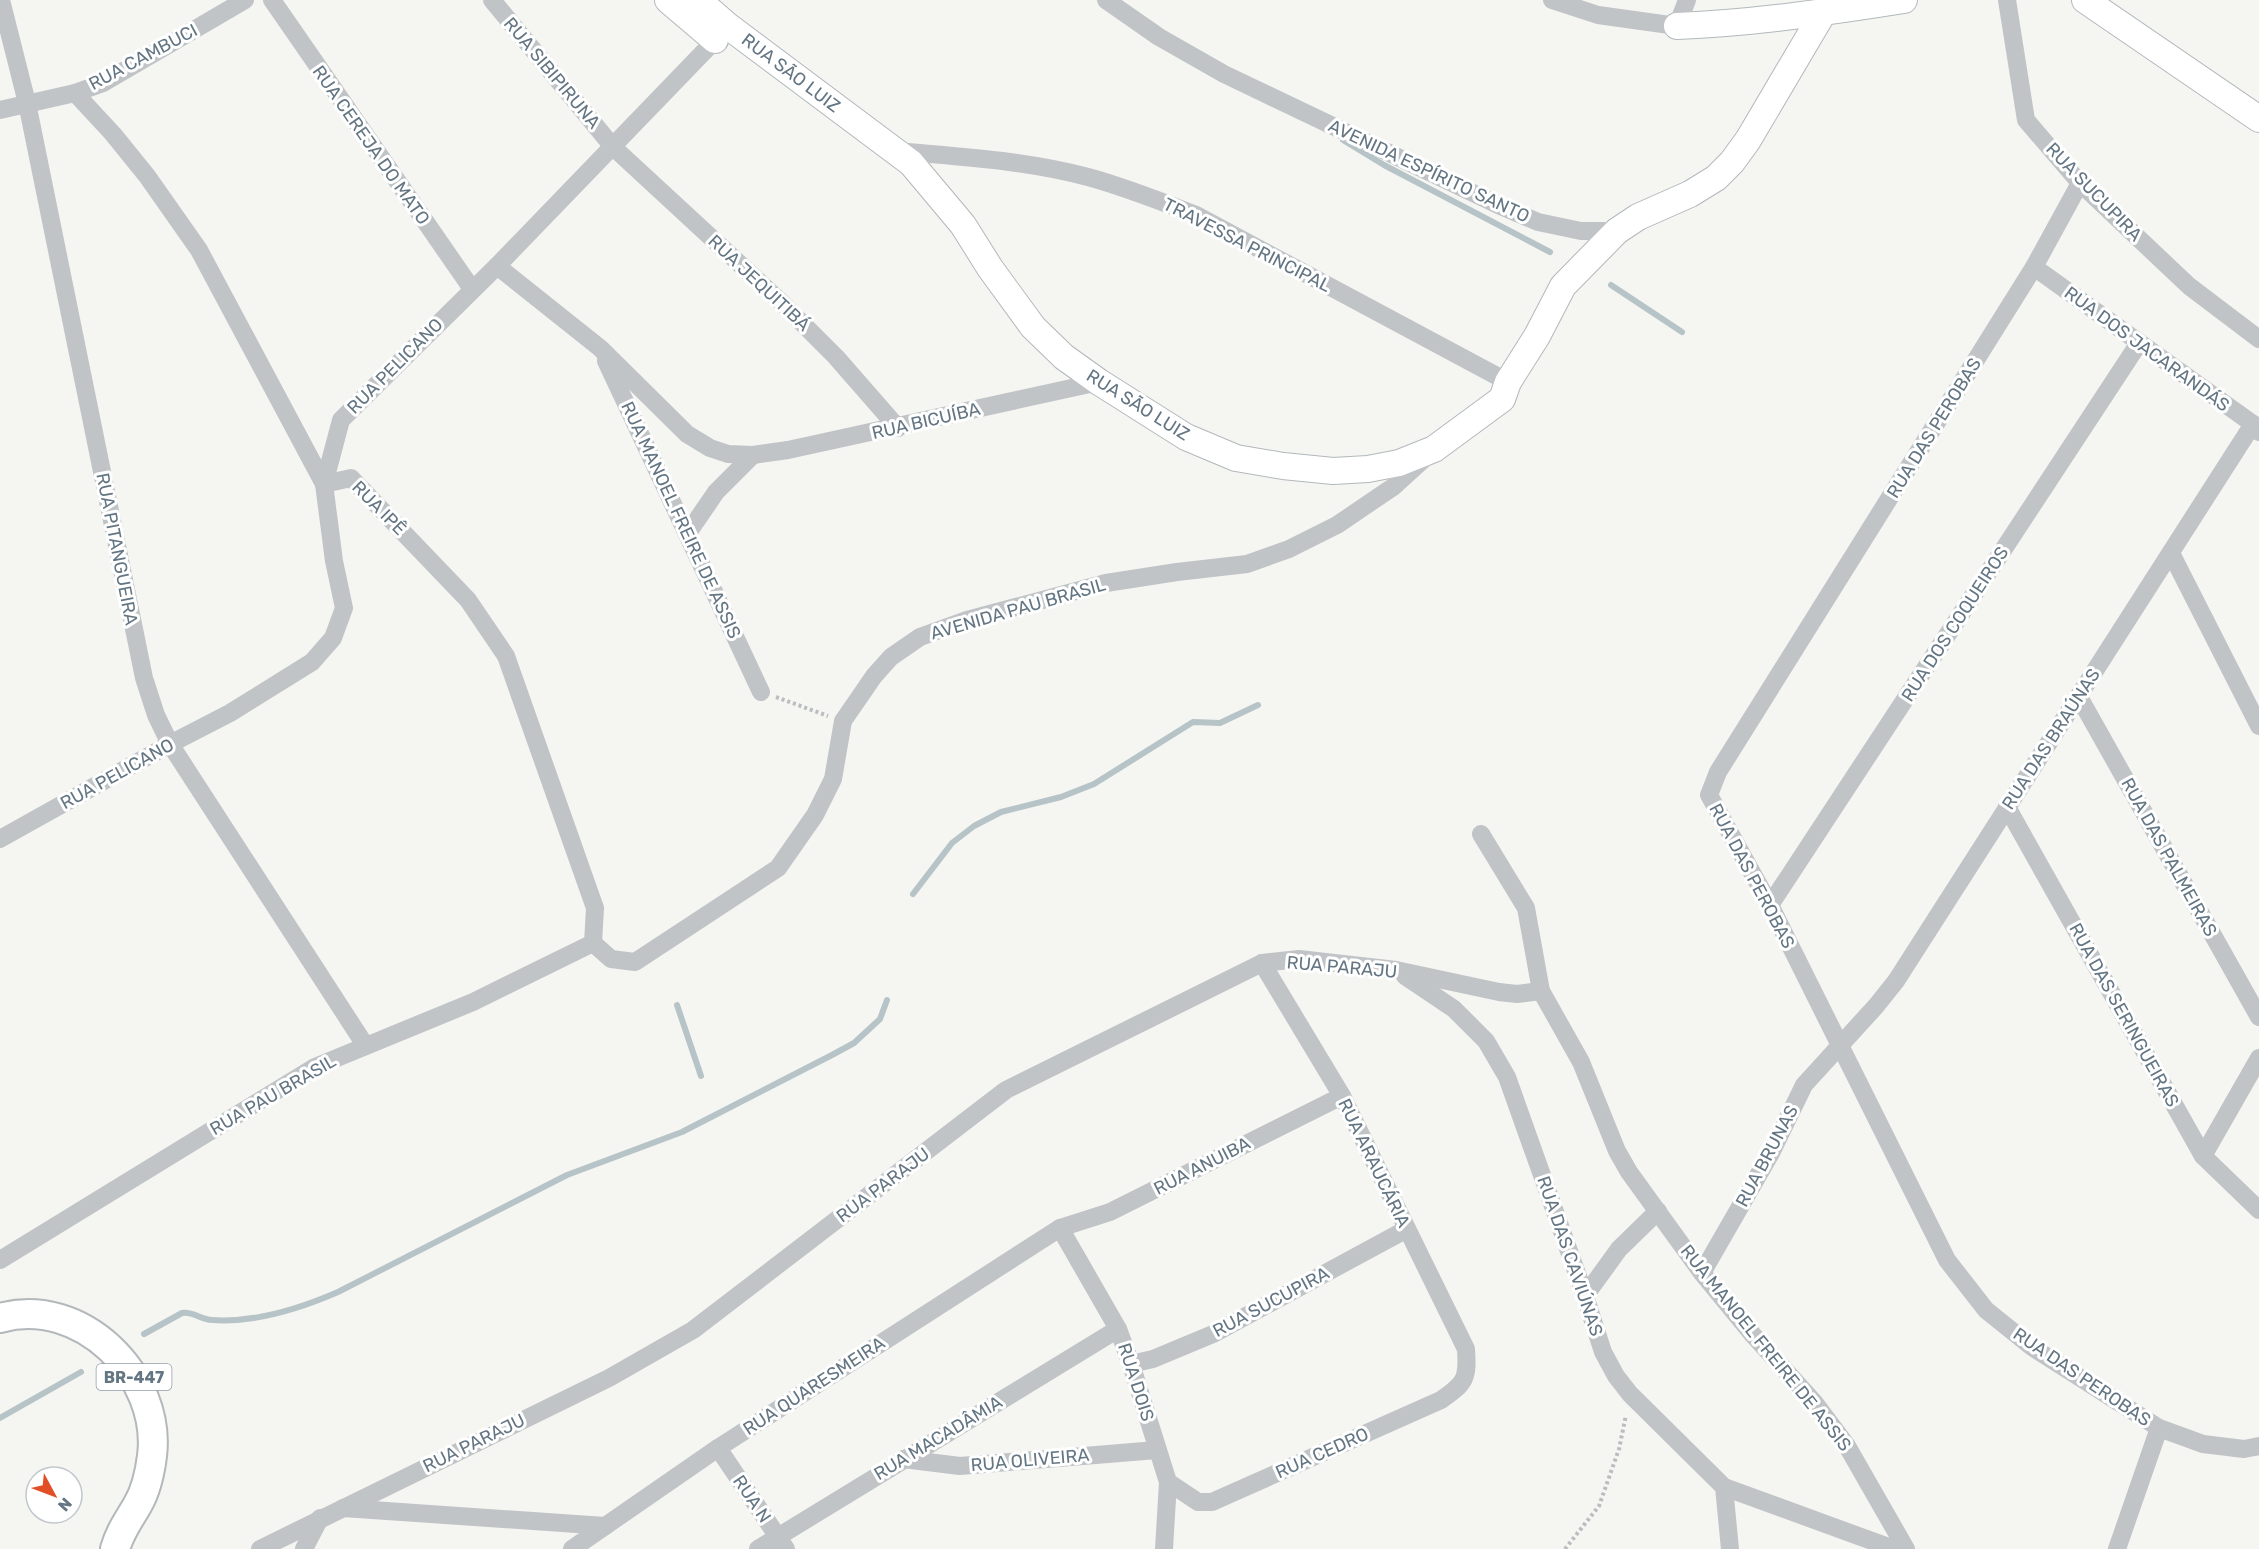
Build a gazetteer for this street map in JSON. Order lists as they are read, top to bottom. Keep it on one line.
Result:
{"streets":{"main road":["BR-447"],"street":["RUA CAMBUCI","RUA SIBIPIRUNA","RUA SÃO LUIZ","RUA CEREJA DO MATO","AVENIDA ESPÍRITO SANTO","RUA SUCUPIRA","TRAVESSA PRINCIPAL","RUA JEQUITIBÁ","RUA DOS JACARANDÁS","RUA PELICANO","RUA BICUÍBA","RUA DAS PEROBAS","RUA IPÊ","RUA MANOEL FREIRE DE ASSIS","RUA PITANGUEIRA","AVENIDA PAU BRASIL","RUA DOS COQUEIROS","RUA DAS BRAÚNAS","RUA DAS PALMEIRAS","RUA PARAJU","RUA DAS SERINGUEIRAS","RUA PAU BRASIL","RUA BRUNAS","RUA ARAUCÁRIA","RUA ANUIBA","RUA DAS CAVIÚNAS","RUA DOIS","RUA QUARESMEIRA","RUA MACADÂMIA","RUA CEDRO","RUA OLIVEIRA","RUA N"]},"crossings":[["RUA CAMBUCI","RUA IPÊ"],["RUA CAMBUCI","RUA PITANGUEIRA"],["RUA SIBIPIRUNA","RUA JEQUITIBÁ"],["RUA SIBIPIRUNA","RUA PELICANO"],["RUA SÃO LUIZ","AVENIDA ESPÍRITO SANTO"],["RUA SÃO LUIZ","TRAVESSA PRINCIPAL"],["RUA SÃO LUIZ","RUA PELICANO"],["RUA SÃO LUIZ","RUA BICUÍBA"],["RUA SÃO LUIZ","AVENIDA PAU BRASIL"],["RUA CEREJA DO MATO","RUA PELICANO"],["RUA SUCUPIRA","RUA DAS PEROBAS"],["RUA SUCUPIRA","RUA ARAUCÁRIA"],["RUA SUCUPIRA","RUA DOIS"],["RUA JEQUITIBÁ","RUA PELICANO"],["RUA JEQUITIBÁ","RUA BICUÍBA"],["RUA DOS JACARANDÁS","RUA DAS PEROBAS"],["RUA DOS JACARANDÁS","RUA DOS COQUEIROS"],["RUA DOS JACARANDÁS","RUA DAS BRAÚNAS"],["RUA PELICANO","RUA BICUÍBA"],["RUA PELICANO","RUA IPÊ"],["RUA PELICANO","RUA PITANGUEIRA"],["RUA BICUÍBA","RUA MANOEL FREIRE DE ASSIS"],["RUA DAS PEROBAS","RUA DOS COQUEIROS"],["RUA DAS PEROBAS","RUA DAS BRAÚNAS"],["RUA DAS PEROBAS","RUA BRUNAS"],["RUA IPÊ","AVENIDA PAU BRASIL"],["RUA IPÊ","RUA PAU BRASIL"],["RUA MANOEL FREIRE DE ASSIS","RUA PARAJU"],["RUA MANOEL FREIRE DE ASSIS","RUA BRUNAS"],["RUA PITANGUEIRA","RUA PAU BRASIL"],["AVENIDA PAU BRASIL","RUA PAU BRASIL"],["RUA DAS BRAÚNAS","RUA DAS PALMEIRAS"],["RUA DAS BRAÚNAS","RUA DAS SERINGUEIRAS"],["RUA DAS BRAÚNAS","RUA BRUNAS"],["RUA PARAJU","RUA ARAUCÁRIA"],["RUA PARAJU","RUA DAS CAVIÚNAS"],["RUA ARAUCÁRIA","RUA ANUIBA"],["RUA ARAUCÁRIA","RUA CEDRO"],["RUA ANUIBA","RUA DOIS"],["RUA ANUIBA","RUA QUARESMEIRA"],["RUA DOIS","RUA QUARESMEIRA"],["RUA DOIS","RUA MACADÂMIA"],["RUA DOIS","RUA CEDRO"],["RUA DOIS","RUA OLIVEIRA"],["RUA QUARESMEIRA","RUA N"],["RUA MACADÂMIA","RUA OLIVEIRA"],["RUA MACADÂMIA","RUA N"]],"north":"bottom right"}
